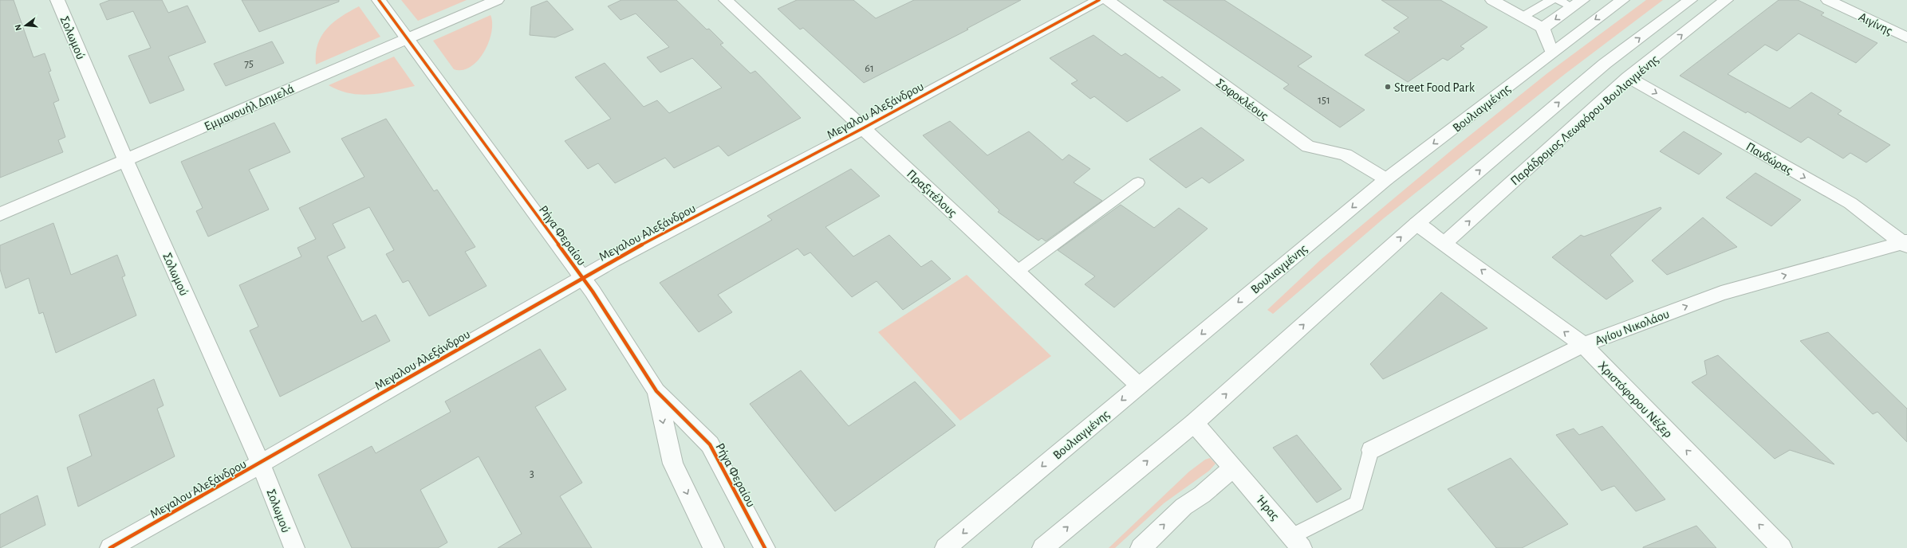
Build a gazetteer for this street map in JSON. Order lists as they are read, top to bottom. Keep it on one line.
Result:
{"streets":{"street":["Αιγίνης","Σολωμού","Σοφοκλέους","Εμμανουήλ Δημελά","Βουλιαγμένης","Μεγαλου Αλεξάνδρου","Παράδρομος Λεωφόρου Βουλιαγμένης","Πανδώρας","Πραξιτέλους","Ρήγα Φεραίου","Αγίου Νικολάου","Χριστόφορου Νέζερ","Ήρας"]},"crossings":[["Σολωμού","Εμμανουήλ Δημελά"],["Σολωμού","Μεγαλου Αλεξάνδρου"],["Σοφοκλέους","Βουλιαγμένης"],["Εμμανουήλ Δημελά","Ρήγα Φεραίου"],["Βουλιαγμένης","Πραξιτέλους"],["Μεγαλου Αλεξάνδρου","Πραξιτέλους"],["Μεγαλου Αλεξάνδρου","Ρήγα Φεραίου"],["Παράδρομος Λεωφόρου Βουλιαγμένης","Πανδώρας"],["Παράδρομος Λεωφόρου Βουλιαγμένης","Χριστόφορου Νέζερ"],["Πανδώρας","Αγίου Νικολάου"],["Αγίου Νικολάου","Χριστόφορου Νέζερ"]],"one_way":["Πανδώρας","Αγίου Νικολάου","Χριστόφορου Νέζερ"],"places":["Street Food Park"],"house_numbers":["75","61","151","3"],"north":"left"}
